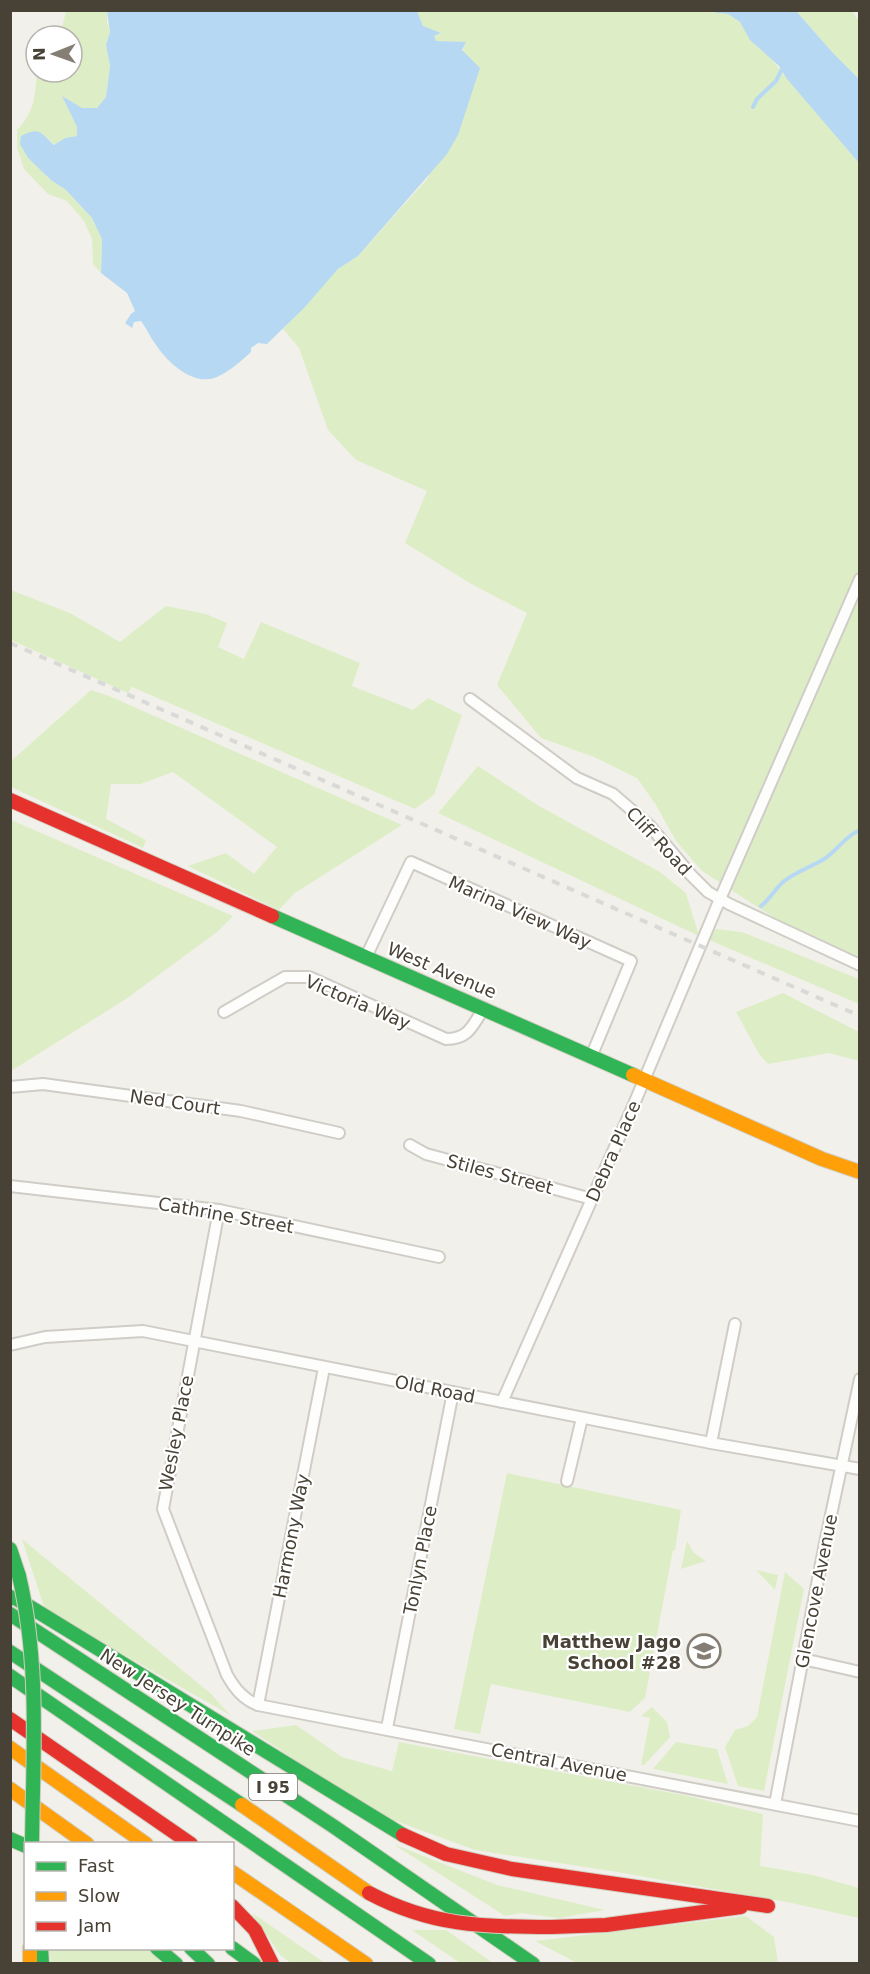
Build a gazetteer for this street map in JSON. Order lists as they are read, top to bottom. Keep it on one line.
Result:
{"streets":{"main road":["West Avenue","New Jersey Turnpike","I 95"],"street":["Cliff Road","Marina View Way","Victoria Way","Ned Court","Debra Place","Stiles Street","Cathrine Street","Old Road","Wesley Place","Harmony Way","Tonlyn Place","Glencove Avenue","Central Avenue"]},"crossings":[["Cliff Road","Debra Place"],["Marina View Way","West Avenue"],["West Avenue","Victoria Way"],["West Avenue","Debra Place"],["Debra Place","Stiles Street"],["Debra Place","Old Road"],["Cathrine Street","Wesley Place"],["Old Road","Wesley Place"],["Old Road","Harmony Way"],["Old Road","Tonlyn Place"],["Old Road","Glencove Avenue"],["Wesley Place","Harmony Way"],["Wesley Place","Central Avenue"],["Harmony Way","Central Avenue"],["Tonlyn Place","Central Avenue"],["Glencove Avenue","Central Avenue"]],"places":{"school or university":["Matthew Jago School #28"]},"legend":["Fast","Slow","Jam"],"north":"left"}
